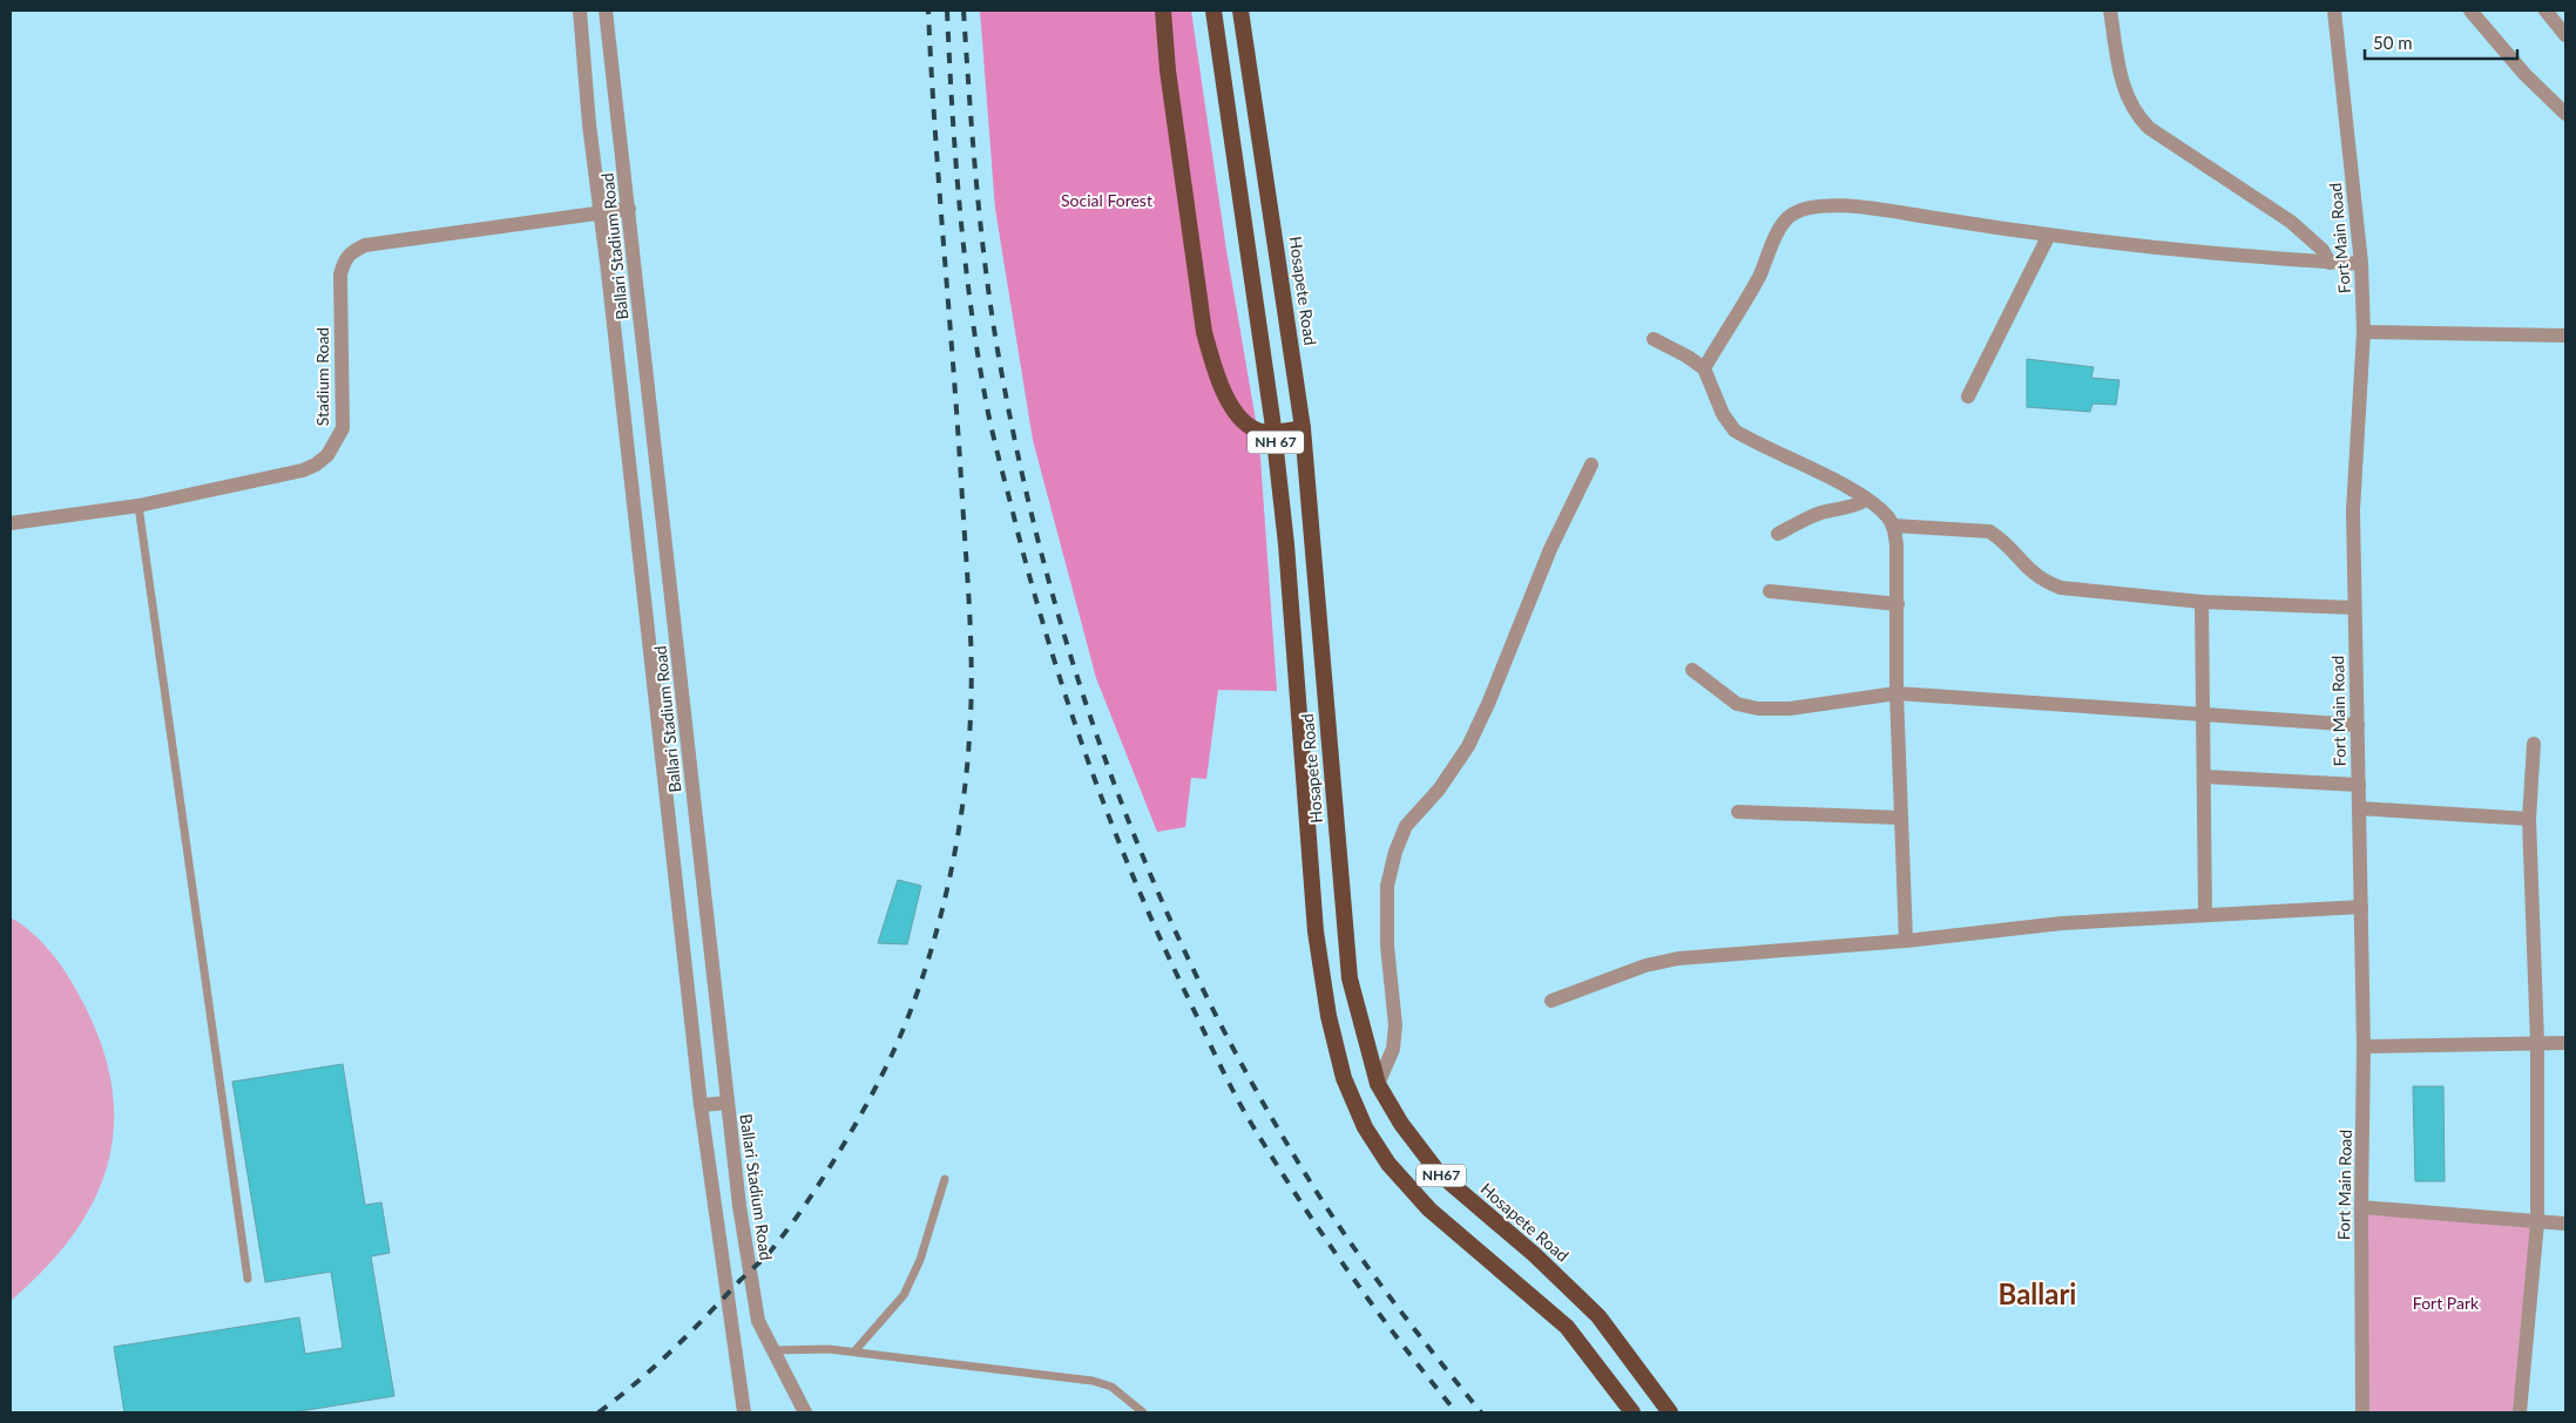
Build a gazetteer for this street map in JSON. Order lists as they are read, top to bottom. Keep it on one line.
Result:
{"streets":{"highway":["Hosapete Road","NH 67","NH67"],"street":["Fort Main Road","Ballari Stadium Road","Stadium Road"]},"crossings":[["Ballari Stadium Road","Stadium Road"],["Hosapete Road","NH67"]],"districts":["Ballari"],"parks":["Social Forest","Fort Park"],"scale_bar":"50 m"}
